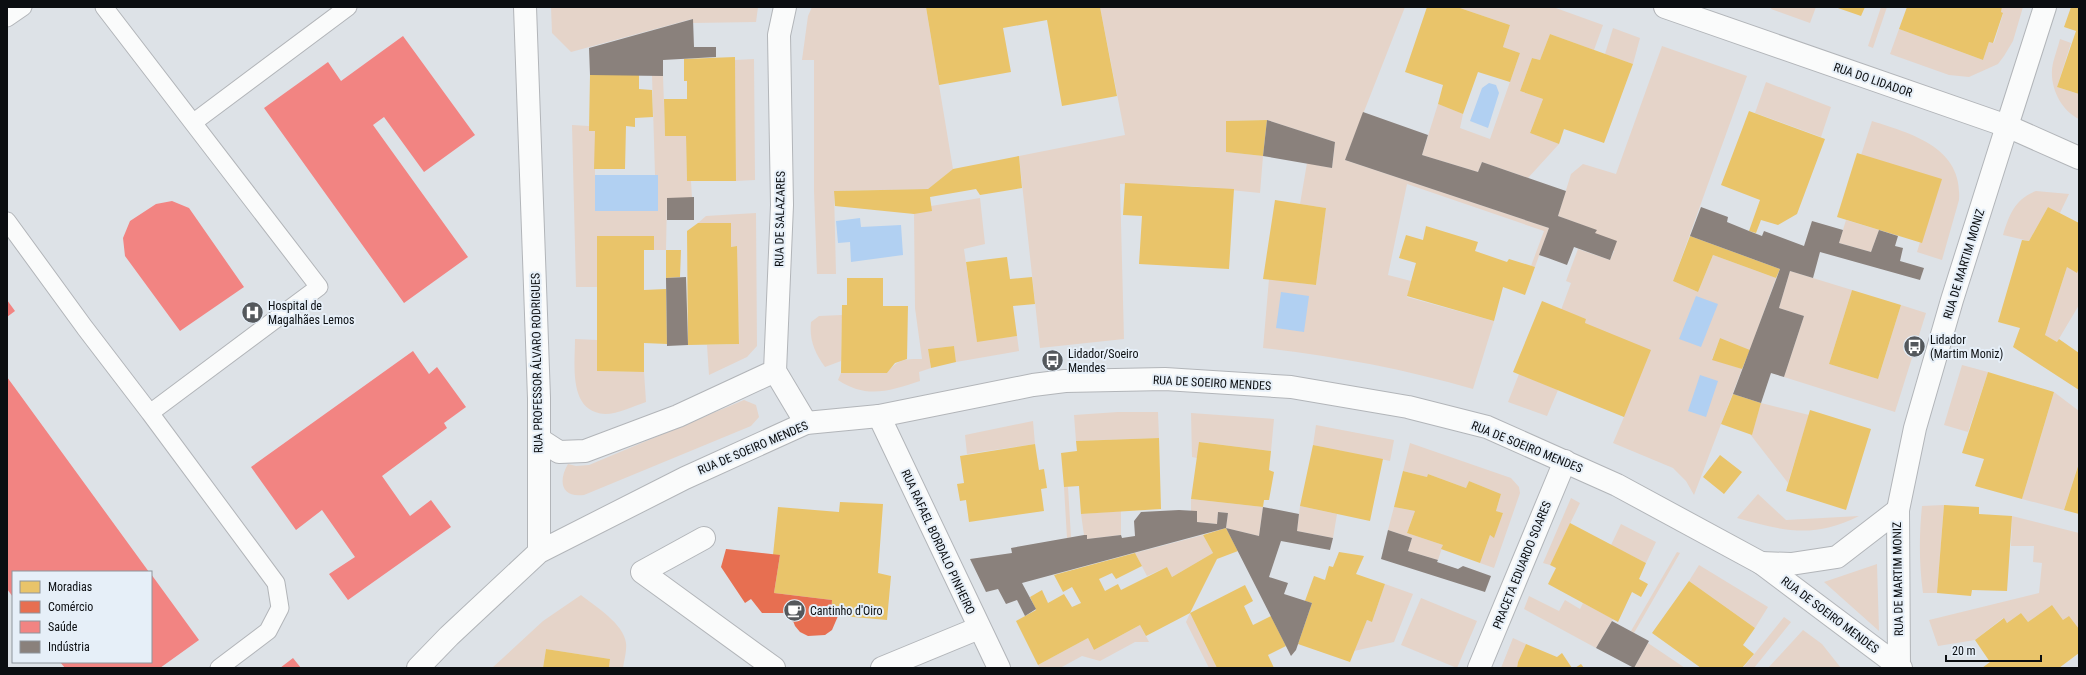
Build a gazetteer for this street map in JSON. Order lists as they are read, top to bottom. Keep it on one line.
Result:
{"streets":{"street":["RUA DO LIDADOR","RUA DE SALAZARES","RUA DE MARTIM MONIZ","RUA PROFESSOR ÁLVARO RODRIGUES","RUA DE SOEIRO MENDES","RUA RAFAEL BORDALO PINHEIRO","PRACETA EDUARDO SOARES"]},"crossings":[["RUA DO LIDADOR","RUA DE MARTIM MONIZ"],["RUA DE MARTIM MONIZ","RUA DE SOEIRO MENDES"],["RUA PROFESSOR ÁLVARO RODRIGUES","RUA DE SOEIRO MENDES"],["RUA DE SOEIRO MENDES","RUA RAFAEL BORDALO PINHEIRO"],["RUA DE SOEIRO MENDES","PRACETA EDUARDO SOARES"]],"places":{"hospital":["Hospital de Magalhães Lemos"],"bus stop":["Lidador (Martim Moniz)","Lidador/Soeiro Mendes"],"cafe":["Cantinho d'Oiro"]},"legend":["Moradias","Comércio","Saúde","Indústria"],"scale_bar":"20 m"}
